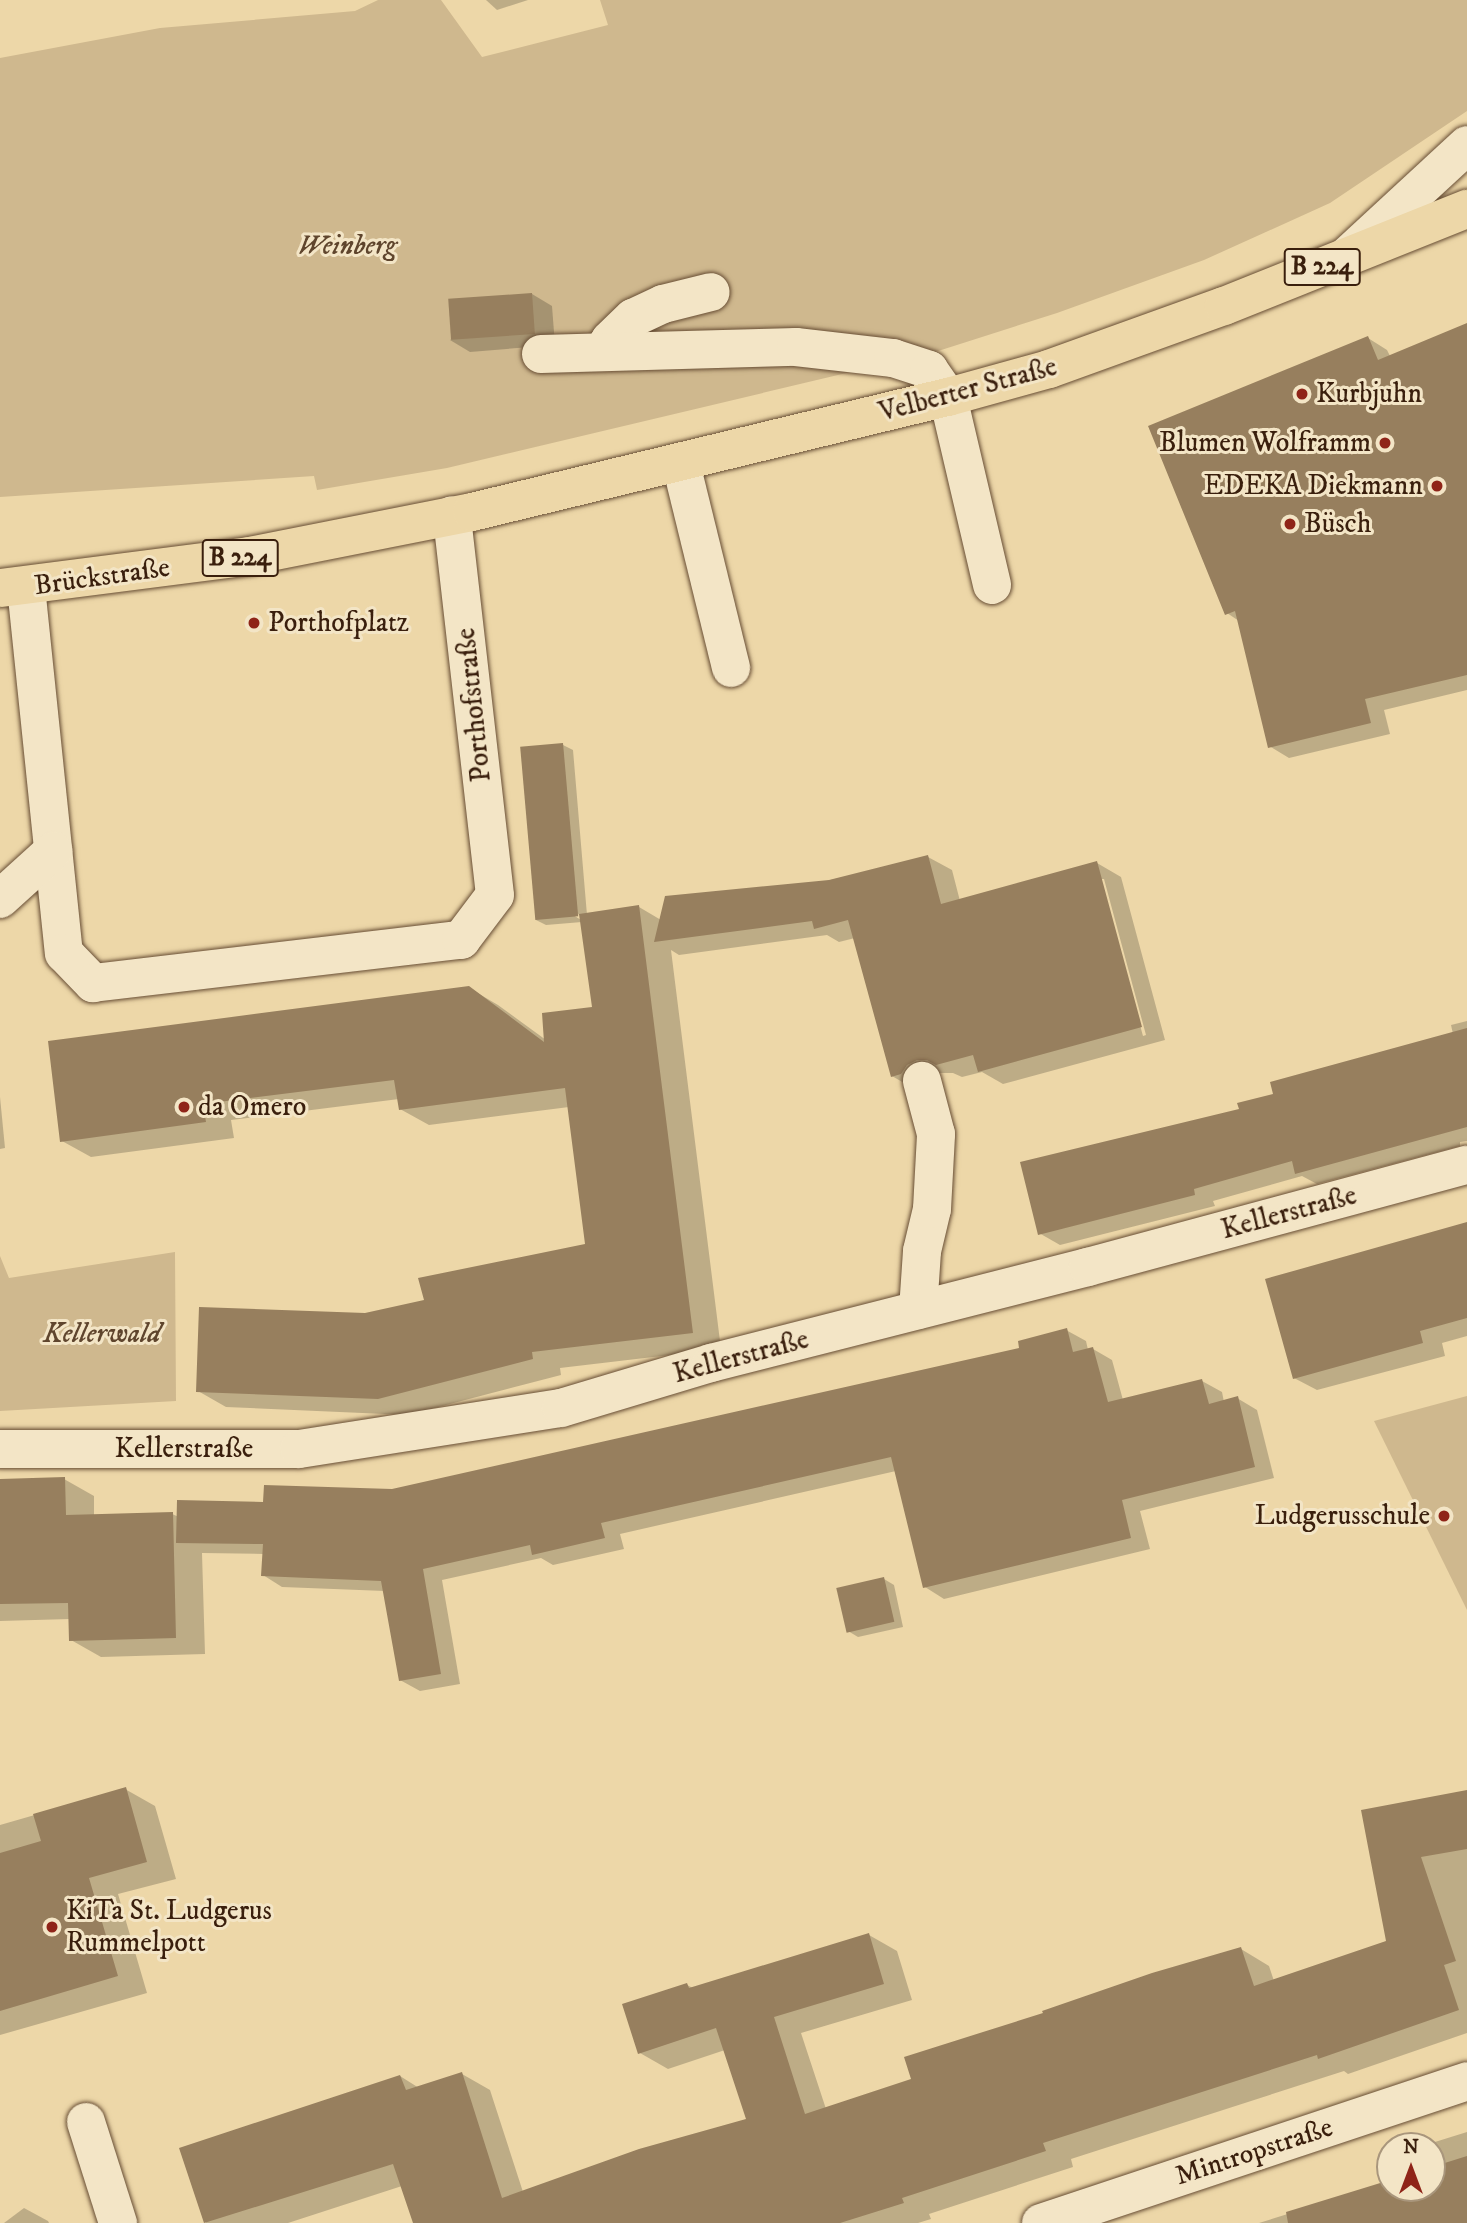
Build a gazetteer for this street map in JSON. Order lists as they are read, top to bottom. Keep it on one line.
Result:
{"streets":{"main road":["B 224","Velberter Straße","Brückstraße"],"street":["Porthofstraße","Kellerstraße","Mintropstraße"]},"crossings":[["Velberter Straße","Brückstraße"],["Velberter Straße","Porthofstraße"],["Brückstraße","Porthofstraße"]],"parks":["Weinberg","Kellerwald"],"places":["Kurbjuhn","Blumen Wolframm","EDEKA Diekmann","Büsch","Porthofplatz","da Omero","Ludgerusschule","KiTa St. Ludgerus Rummelpott"],"north":"top"}
